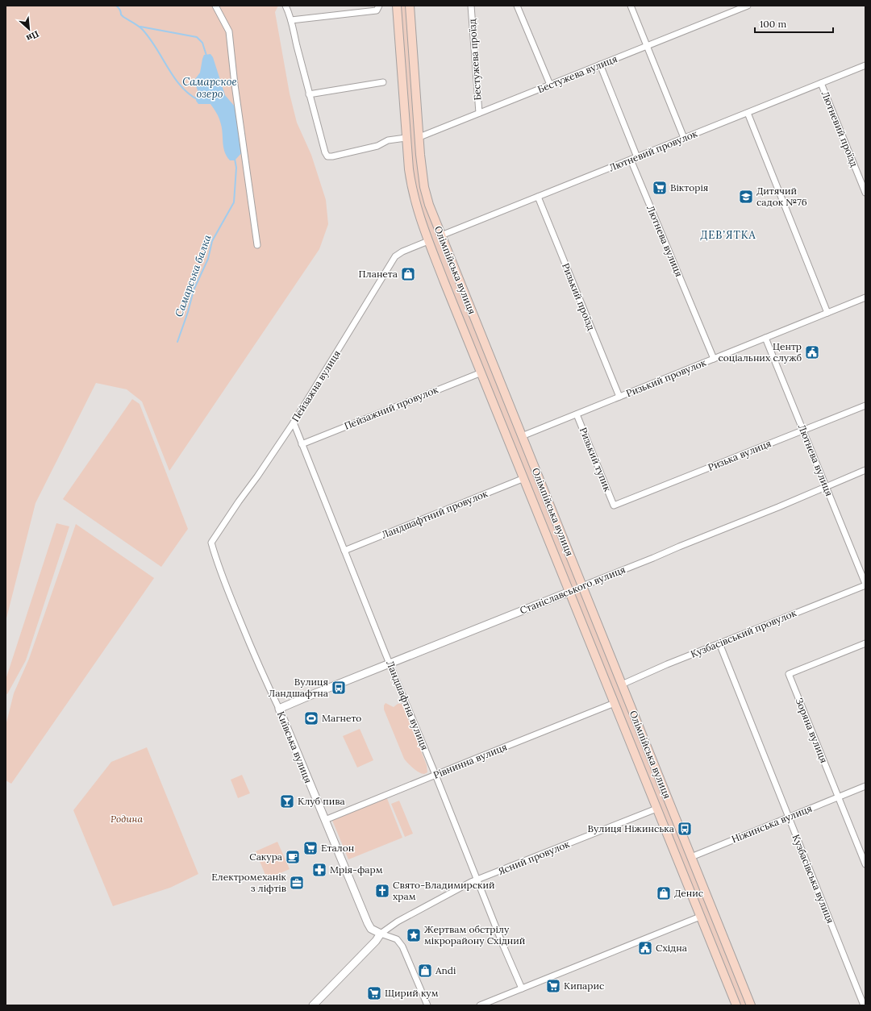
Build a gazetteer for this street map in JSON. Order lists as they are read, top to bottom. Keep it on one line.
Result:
{"streets":{"main road":["Бестужева вулиця","Олімпійська вулиця","Станіславського вулиця","Ніжинська вулиця"],"street":["Бестужева проїзд","Лютневий проїзд","Лютневий провулок","Лютнева вулиця","Ризький проїзд","Ризький провулок","Пейзажна вулиця","Пейзажний провулок","Ризька вулиця","Ризький тупик","Ландшафтний провулок","Кузбасівський провулок","Ландшафтна вулиця","Зоряна вулиця","Київська вулиця","Рівнинна вулиця","Ясний провулок","Кузбасівська вулиця"]},"crossings":[["Бестужева проїзд","Бестужева вулиця"],["Бестужева вулиця","Олімпійська вулиця"],["Лютневий проїзд","Лютневий провулок"],["Лютневий провулок","Лютнева вулиця"],["Лютневий провулок","Олімпійська вулиця"],["Лютневий провулок","Ризький проїзд"],["Лютнева вулиця","Ризький провулок"],["Лютнева вулиця","Ризька вулиця"],["Лютнева вулиця","Станіславського вулиця"],["Лютнева вулиця","Кузбасівський провулок"],["Олімпійська вулиця","Ризький провулок"],["Олімпійська вулиця","Пейзажна вулиця"],["Олімпійська вулиця","Пейзажний провулок"],["Олімпійська вулиця","Ландшафтний провулок"],["Олімпійська вулиця","Станіславського вулиця"],["Олімпійська вулиця","Кузбасівський провулок"],["Олімпійська вулиця","Рівнинна вулиця"],["Олімпійська вулиця","Ніжинська вулиця"],["Олімпійська вулиця","Ясний провулок"],["Ризький проїзд","Ризький провулок"],["Ризький провулок","Ризький тупик"],["Пейзажна вулиця","Ландшафтна вулиця"],["Пейзажна вулиця","Київська вулиця"],["Пейзажний провулок","Ландшафтна вулиця"],["Ризька вулиця","Ризький тупик"],["Ландшафтний провулок","Ландшафтна вулиця"],["Станіславського вулиця","Ландшафтна вулиця"],["Станіславського вулиця","Київська вулиця"],["Кузбасівський провулок","Кузбасівська вулиця"],["Ландшафтна вулиця","Рівнинна вулиця"],["Ландшафтна вулиця","Ясний провулок"],["Зоряна вулиця","Ніжинська вулиця"],["Київська вулиця","Рівнинна вулиця"],["Київська вулиця","Ясний провулок"],["Ніжинська вулиця","Кузбасівська вулиця"]],"districts":["ДЕВ’ЯТКА"],"water":["Самарское озеро","Самарська балка"],"parks":["Родина"],"places":{"supermarket":["Вікторія","Еталон","Кипарис","Щирий кум"],"school or university":["Дитячий садок №76"],"shop":["Планета","Денис","Andi"],"public building":["Центр соціальних служб","Східна"],"bus stop":["Вулиця Ландшафтна","Вулиця Ніжинська"],"sports":["Магнето"],"bar":["Клуб пива"],"cafe":["Сакура"],"pharmacy":["Мрія-фарм"],"office":["Електромеханік з ліфтів"],"church":["Свято-Владимирский храм"],"place":["Жертвам обстрілу мікрорайону Східний"]},"scale_bar":"100 m","north":"bottom right"}
